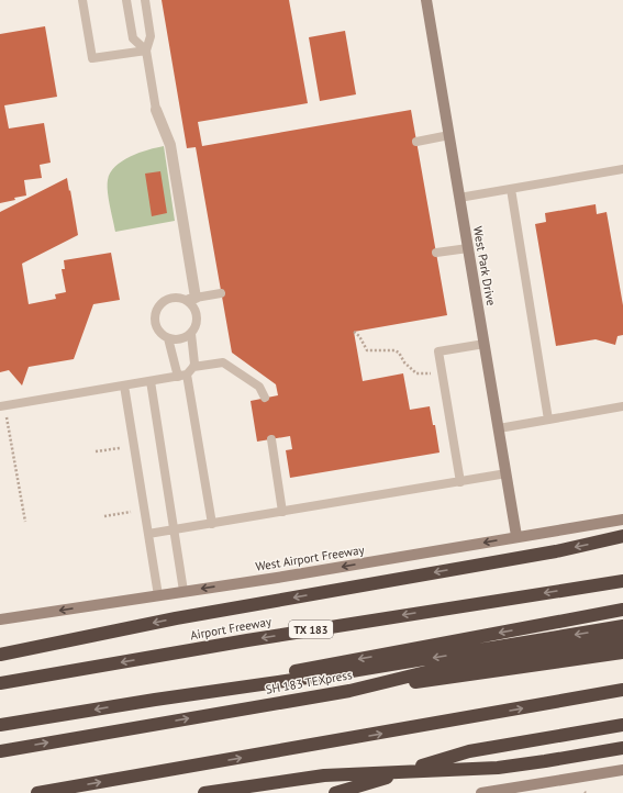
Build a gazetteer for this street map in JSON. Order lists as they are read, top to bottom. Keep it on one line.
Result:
{"streets":{"highway":["Airport Freeway","TX 183","SH 183 TEXpress"],"main road":["West Park Drive","West Airport Freeway"]},"crossings":[["West Park Drive","West Airport Freeway"]],"one_way":["West Airport Freeway"]}
